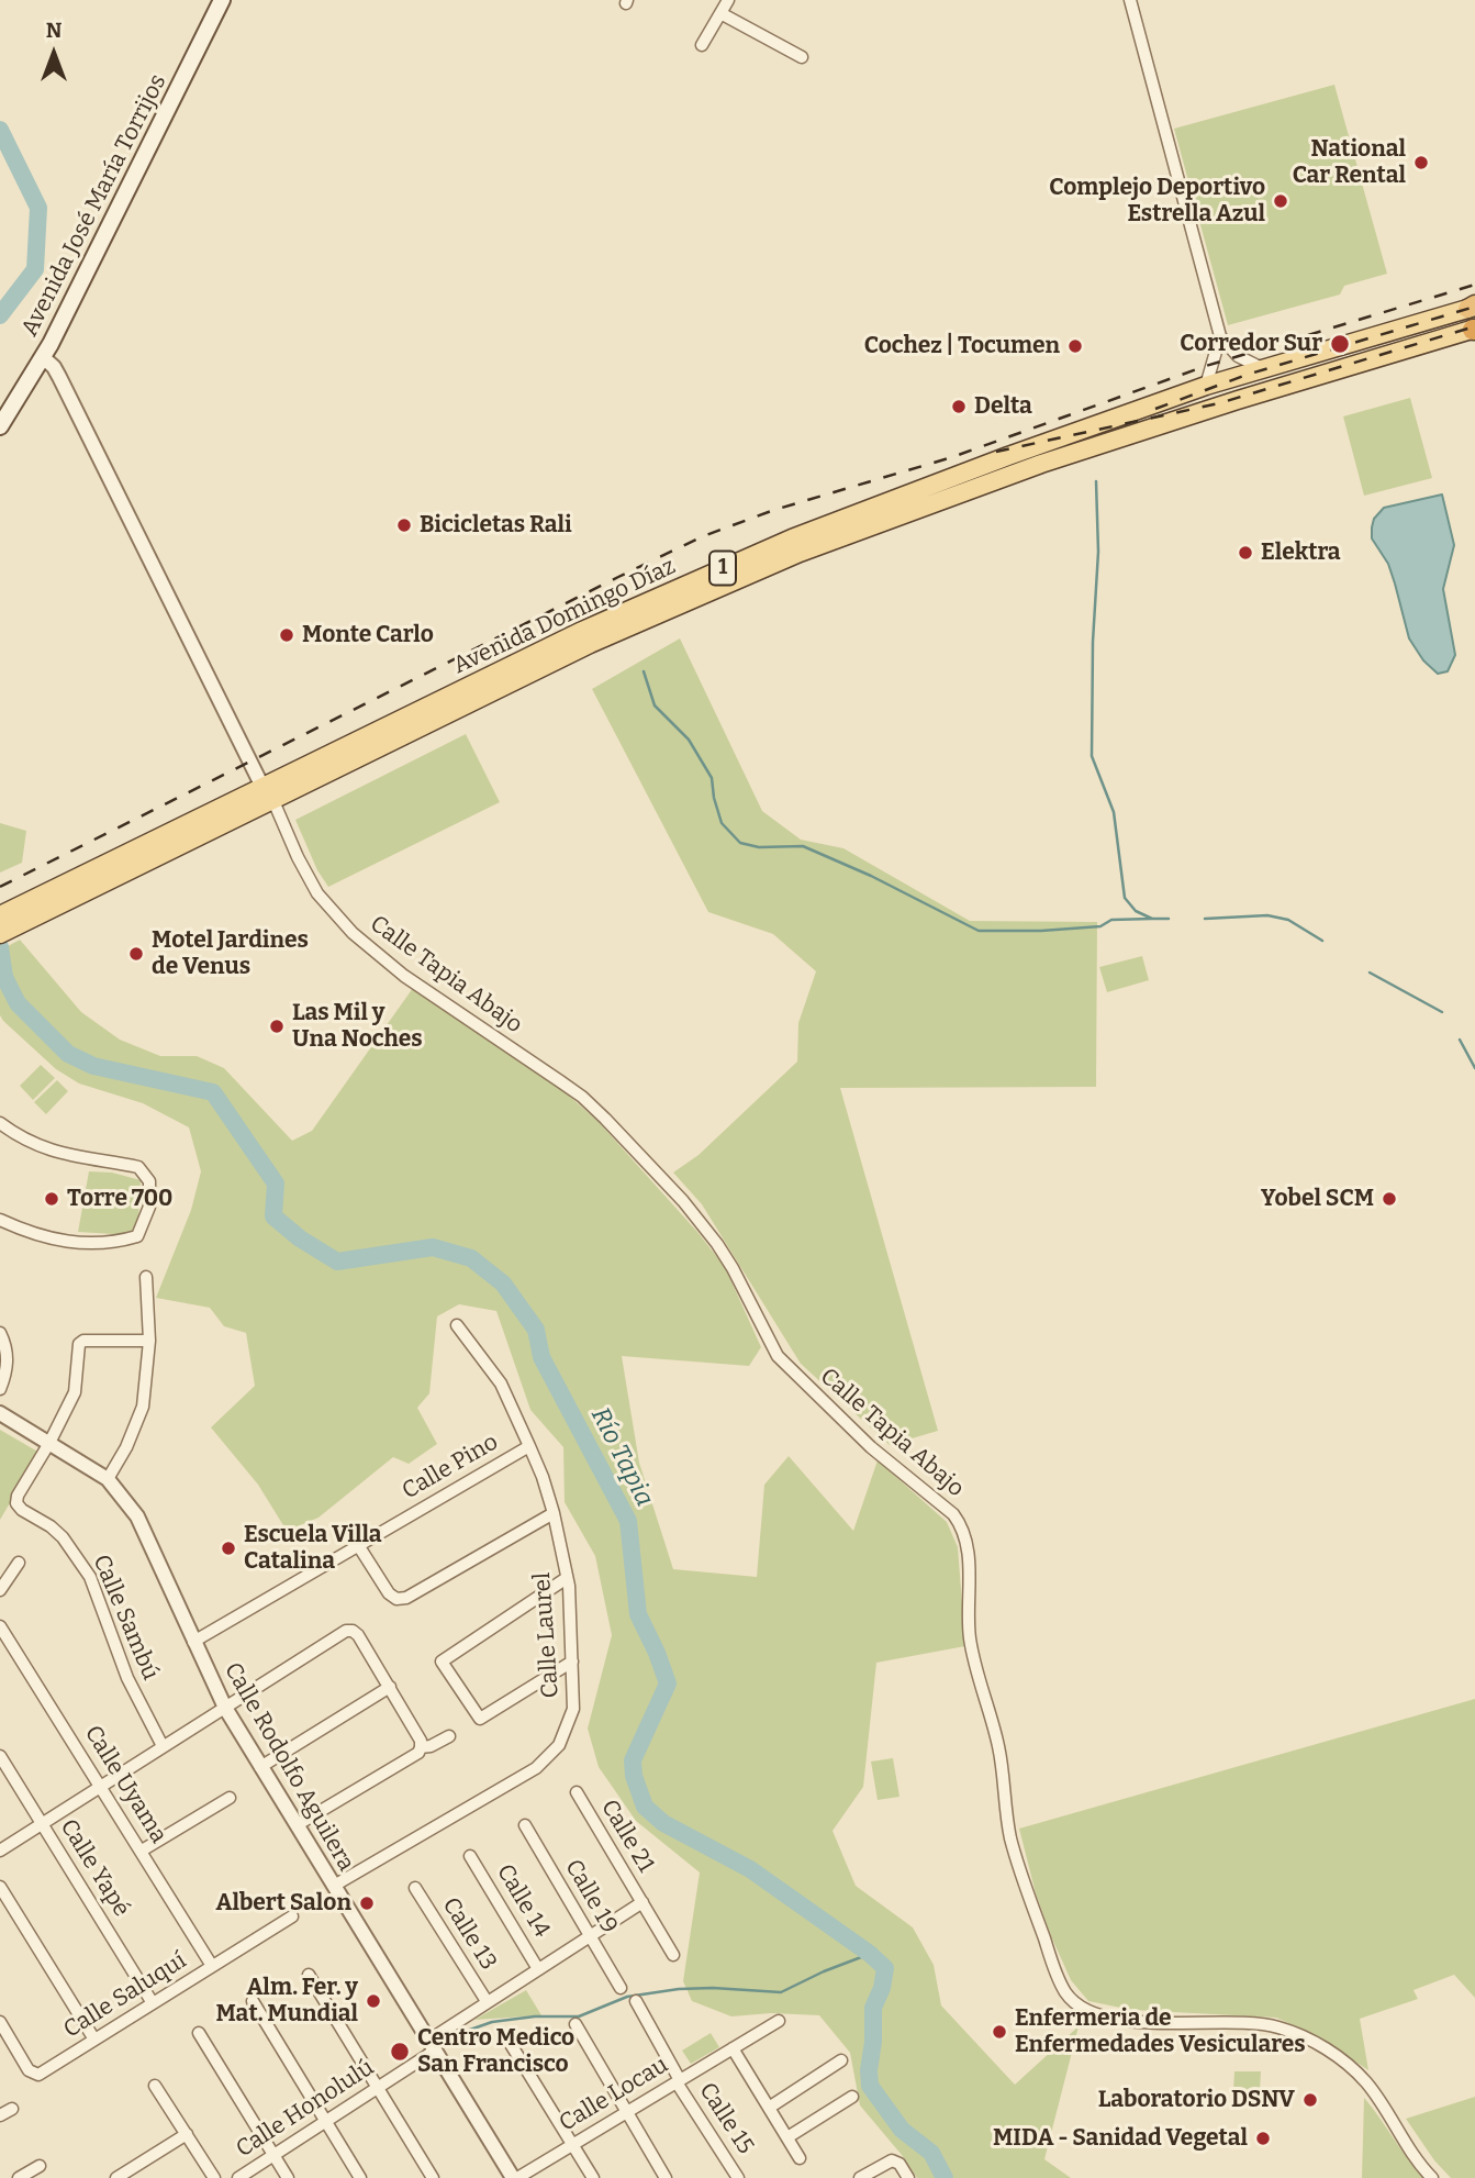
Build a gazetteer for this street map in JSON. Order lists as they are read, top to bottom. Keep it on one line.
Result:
{"streets":{"main road":["Avenida José María Torrijos","1","Avenida Domingo Díaz"],"street":["Calle Tapia Abajo","Calle Pino","Calle Sambú","Calle Laurel","Calle Rodolfo Aguilera","Calle Uyama","Calle 21","Calle Yapé","Calle 19","Calle 14","Calle 13","Calle Saluquí","Calle Locau","Calle Honolulú","Calle 15"]},"crossings":[["Avenida Domingo Díaz","Calle Tapia Abajo"],["Calle Pino","Calle Laurel"],["Calle Pino","Calle Rodolfo Aguilera"],["Calle Sambú","Calle Rodolfo Aguilera"],["Calle Laurel","Calle Rodolfo Aguilera"],["Calle Rodolfo Aguilera","Calle Locau"],["Calle Rodolfo Aguilera","Calle Honolulú"],["Calle Uyama","Calle Saluquí"],["Calle 21","Calle Honolulú"],["Calle Yapé","Calle Saluquí"],["Calle 19","Calle Honolulú"],["Calle 14","Calle Honolulú"],["Calle 13","Calle Honolulú"],["Calle Locau","Calle 15"]],"water":["Río Tapia"],"places":["National Car Rental","Complejo Deportivo Estrella Azul","Corredor Sur","Cochez | Tocumen","Delta","Bicicletas Rali","Elektra","Monte Carlo","Motel Jardines de Venus","Las Mil y Una Noches","Torre 700","Yobel SCM","Escuela Villa Catalina","Albert Salon","Alm. Fer. y Mat. Mundial","Enfermeria de Enfermedades Vesiculares","Centro Medico San Francisco","Laboratorio DSNV","MIDA - Sanidad Vegetal"],"north":"top"}
